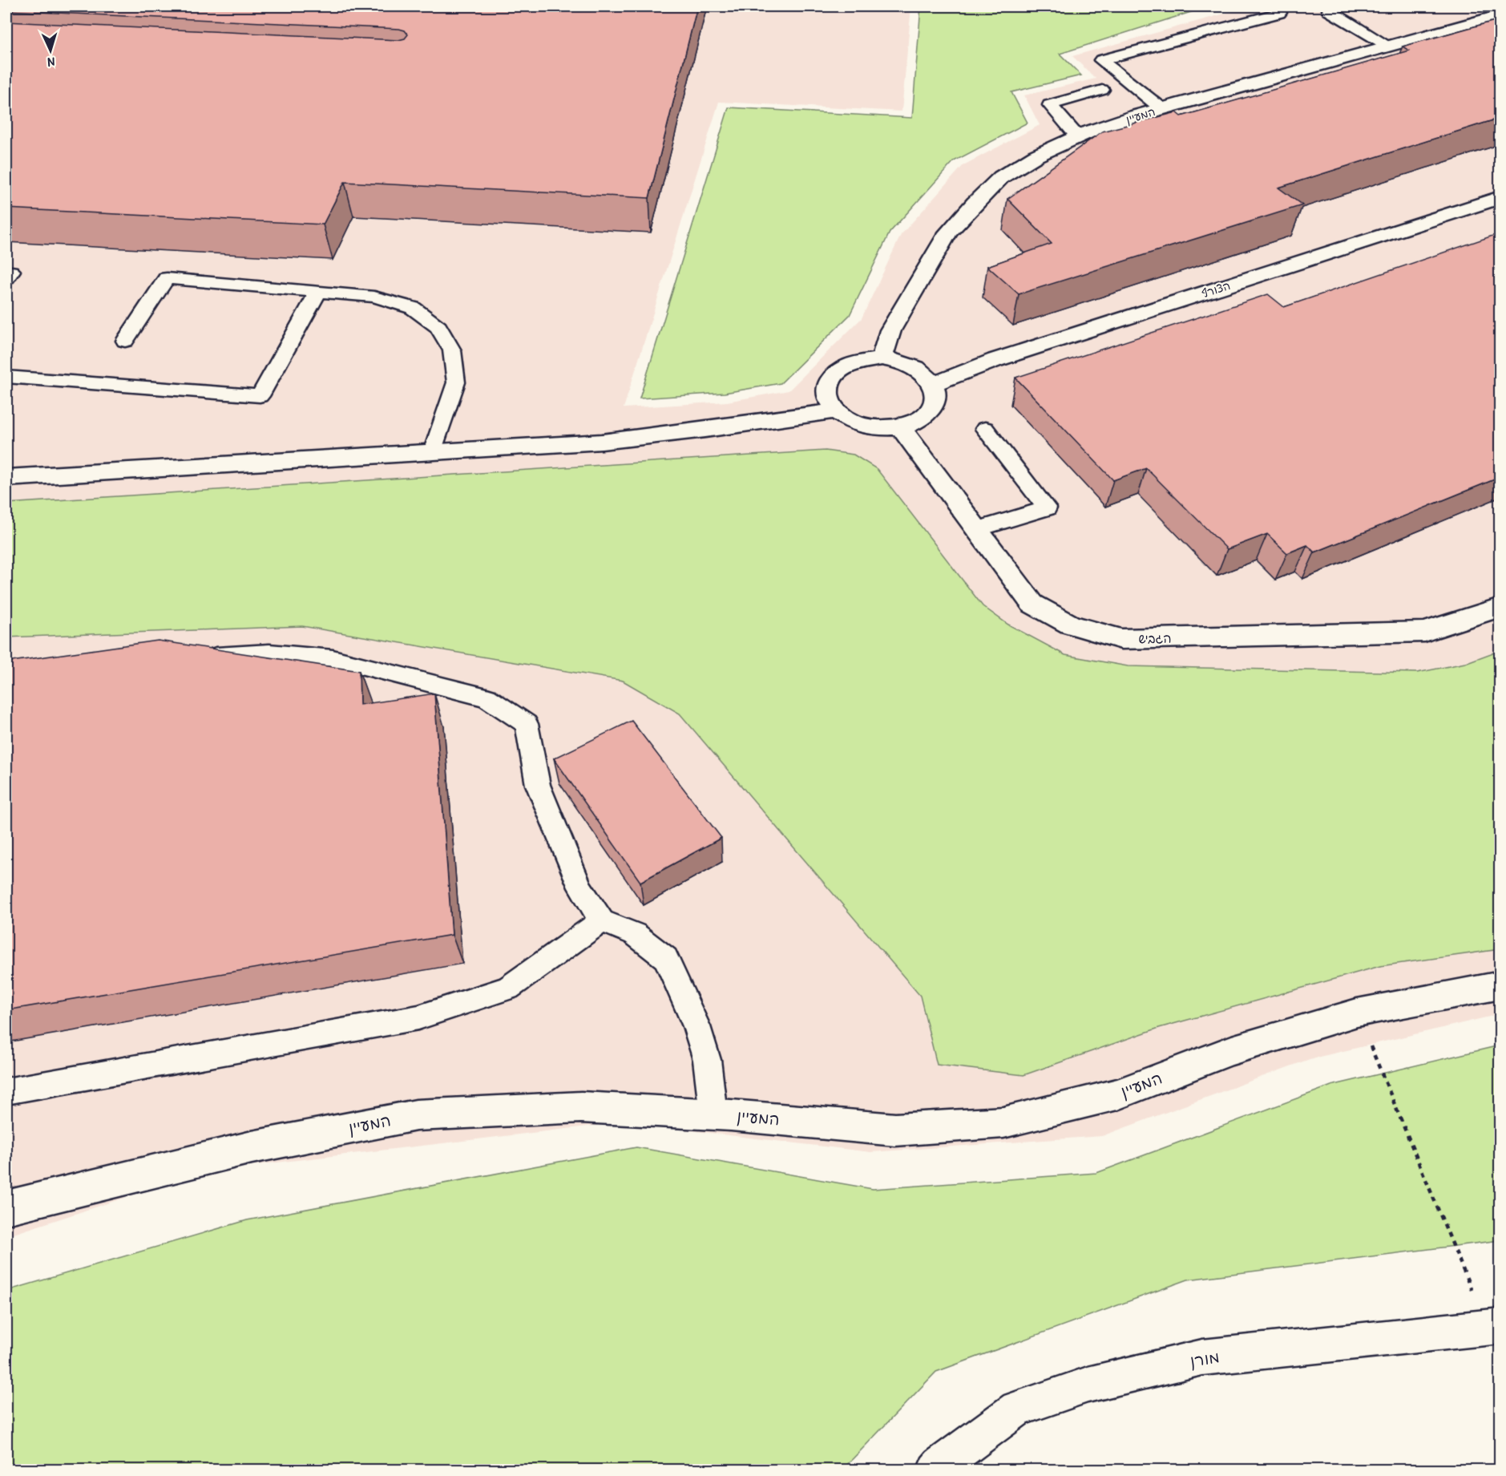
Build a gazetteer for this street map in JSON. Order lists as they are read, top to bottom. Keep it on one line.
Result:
{"streets":{"street":["המעיין","הצורף","הגביש","מורן"]},"crossings":[["המעיין","הצורף"],["המעיין","הגביש"],["הצורף","הגביש"]],"north":"bottom"}
